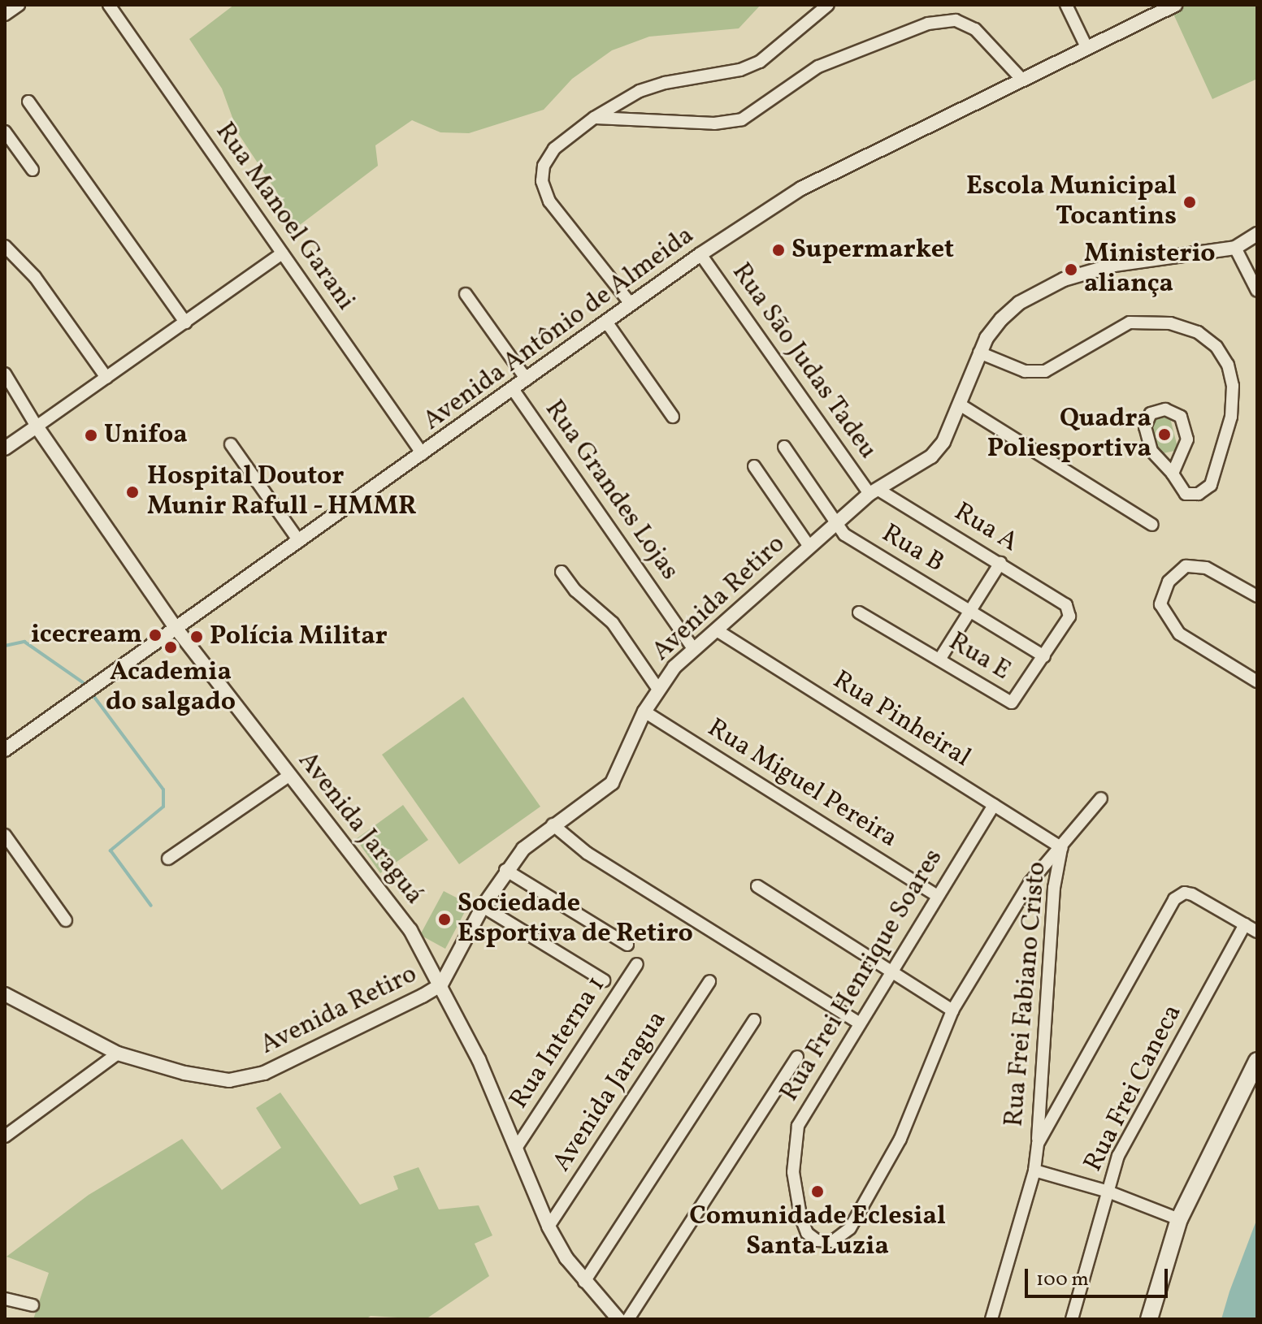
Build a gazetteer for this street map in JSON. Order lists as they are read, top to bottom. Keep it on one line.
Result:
{"streets":{"street":["Rua Manoel Garani","Avenida Antônio de Almeida","Rua São Judas Tadeu","Rua Grandes Lojas","Rua A","Rua B","Avenida Retiro","Rua E","Rua Pinheiral","Rua Miguel Pereira","Avenida Jaraguá","Rua Frei Henrique Soares","Rua Frei Fabiano Cristo","Rua Interna 1","Rua Frei Caneca","Avenida Jaragua"]},"crossings":[["Rua Manoel Garani","Avenida Antônio de Almeida"],["Avenida Antônio de Almeida","Rua São Judas Tadeu"],["Avenida Antônio de Almeida","Rua Grandes Lojas"],["Avenida Antônio de Almeida","Avenida Jaraguá"],["Rua São Judas Tadeu","Rua A"],["Rua São Judas Tadeu","Avenida Retiro"],["Rua Grandes Lojas","Avenida Retiro"],["Rua A","Avenida Retiro"],["Rua A","Rua E"],["Rua B","Avenida Retiro"],["Rua B","Rua E"],["Avenida Retiro","Rua Pinheiral"],["Avenida Retiro","Rua Miguel Pereira"],["Avenida Retiro","Avenida Jaraguá"],["Rua Pinheiral","Rua Frei Henrique Soares"],["Rua Pinheiral","Rua Frei Fabiano Cristo"],["Rua Miguel Pereira","Rua Frei Henrique Soares"],["Avenida Jaraguá","Rua Interna 1"],["Avenida Jaraguá","Avenida Jaragua"],["Rua Frei Henrique Soares","Rua Frei Fabiano Cristo"]],"places":["Escola Municipal Tocantins","Supermarket","Ministerio aliança","Quadra Poliesportiva","Unifoa","Hospital Doutor Munir Rafull - HMMR","icecream","Polícia Militar","Academia do salgado","Sociedade Esportiva de Retiro","Comunidade Eclesial Santa Luzia"],"scale_bar":"100 m"}
